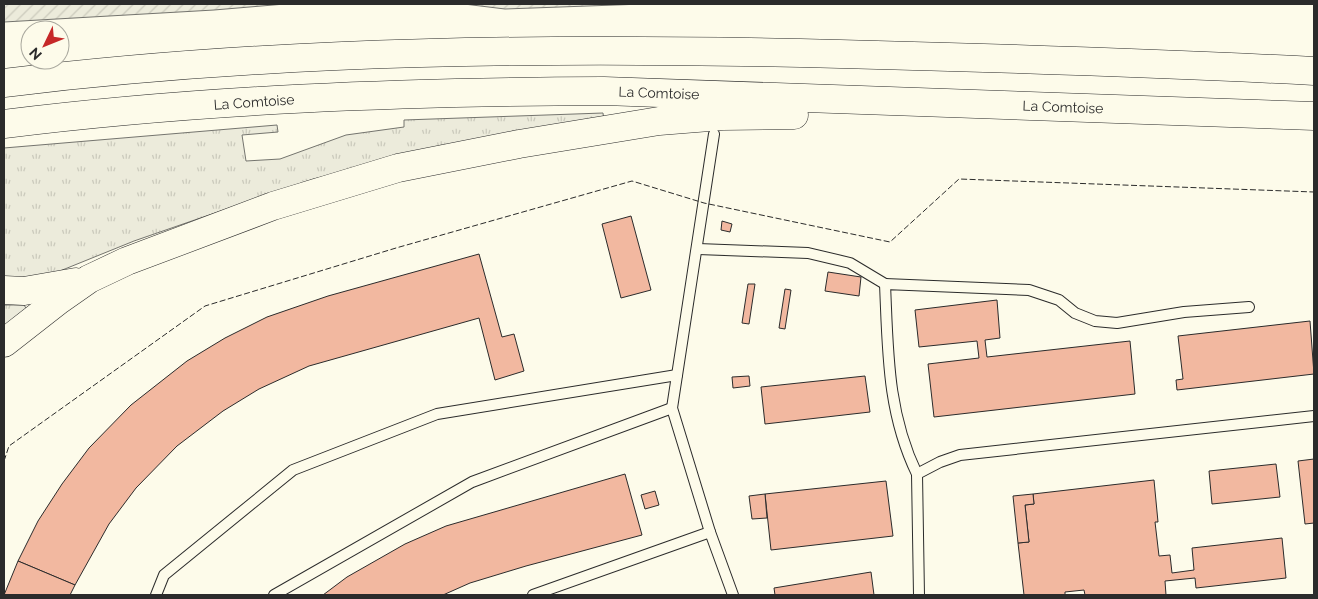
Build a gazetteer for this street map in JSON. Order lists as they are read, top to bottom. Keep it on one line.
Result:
{"streets":{"highway":["La Comtoise"]},"north":"bottom left"}
